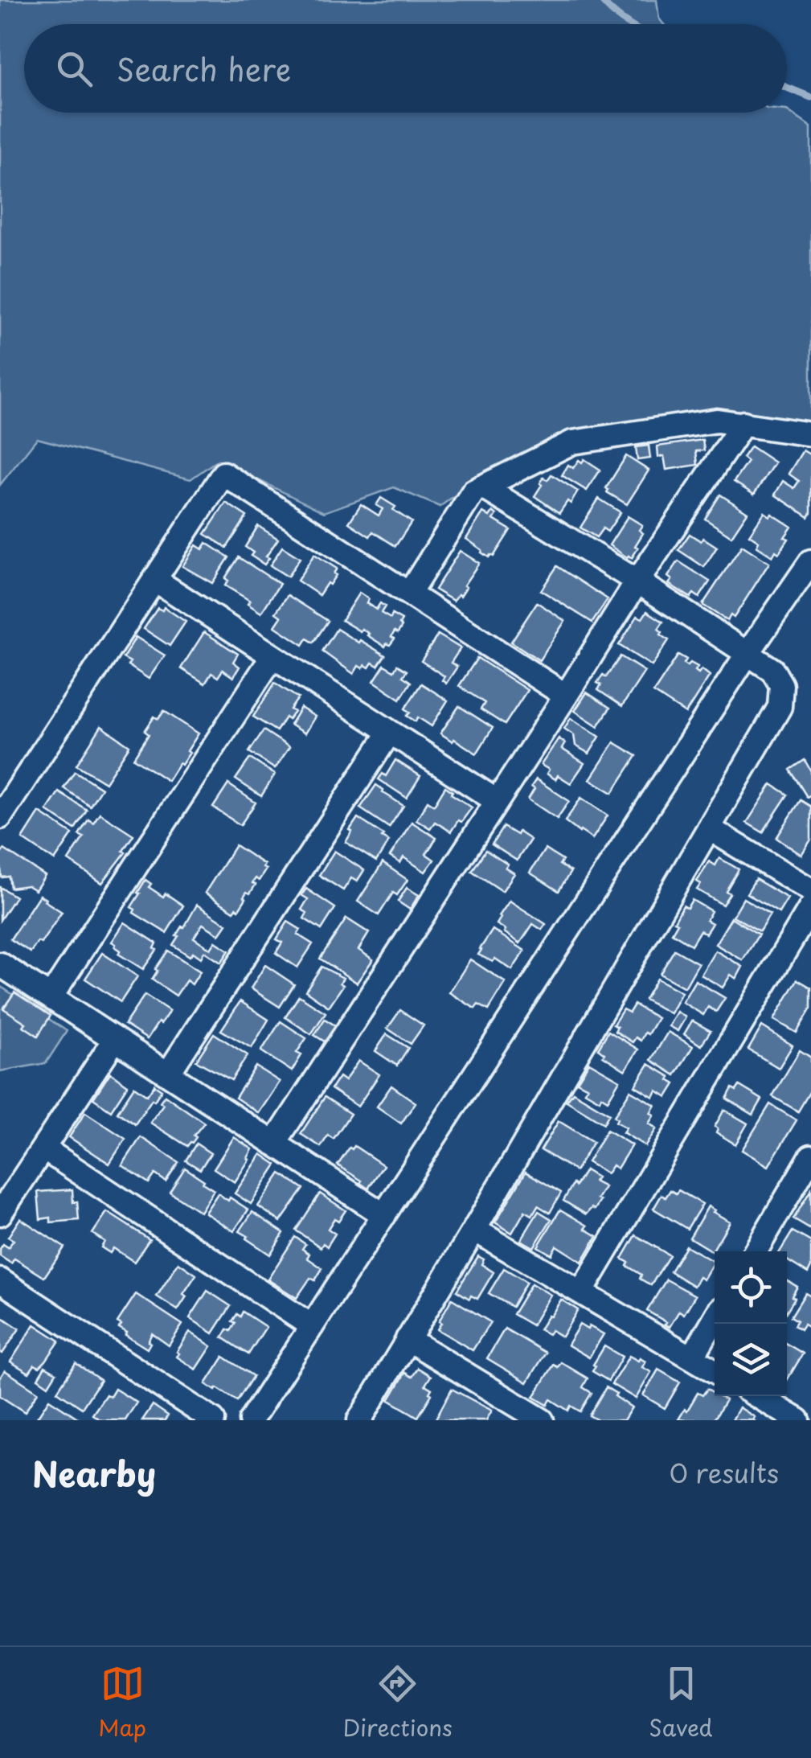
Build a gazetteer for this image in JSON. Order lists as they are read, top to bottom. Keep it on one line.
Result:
{"page":{"search":"Search here","heading":["Nearby","0 results"],"nav":["Map","Directions","Saved"]}}
